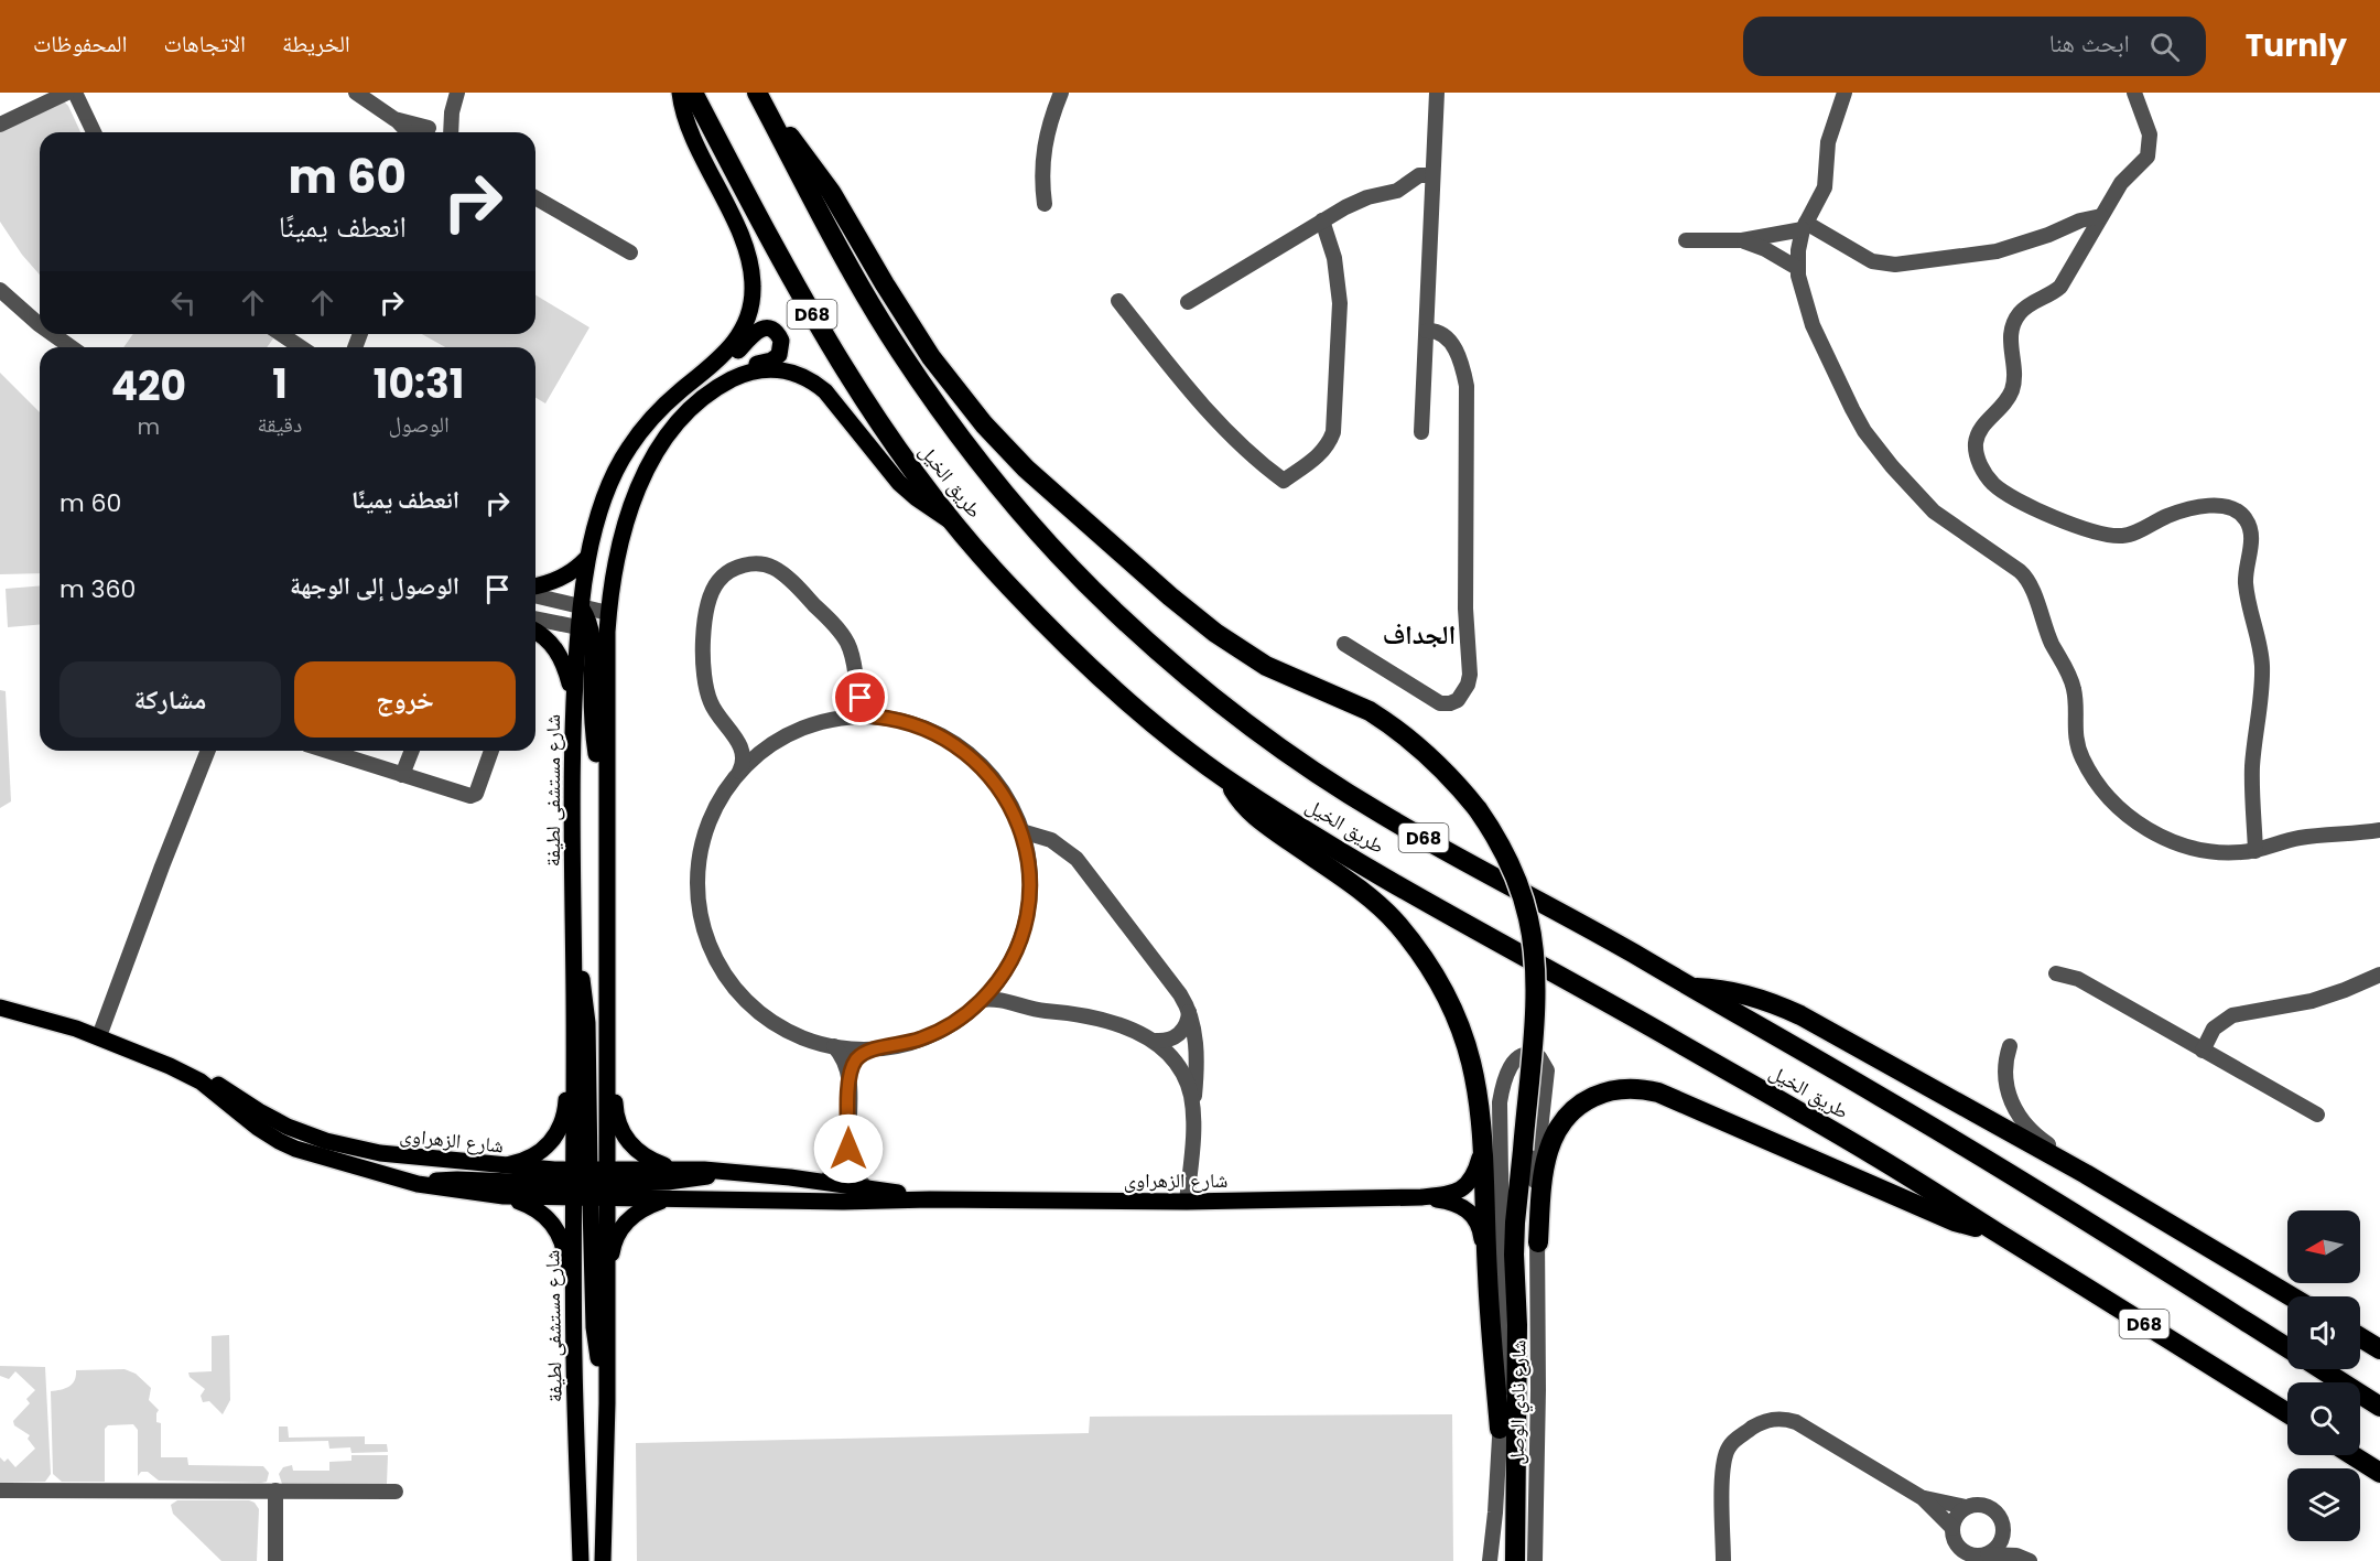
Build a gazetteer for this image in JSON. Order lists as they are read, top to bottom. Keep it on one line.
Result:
{"streets":{"highway":["D68","طريق الخيل"],"main road":["شارع مستشفى لطيفة","شارع الزهراوى"],"street":["شارع نادي الوصل"]},"crossings":[["طريق الخيل","شارع مستشفى لطيفة"],["شارع مستشفى لطيفة","شارع الزهراوى"]],"districts":["الجداف"],"north":"left","page":{"header":"Turnly","search":"ابحث هنا","nav":["الخريطة","الاتجاهات","المحفوظات"],"turn":["60 m","انعطف يمينًا"],"eta":["10:31","الوصول","1","دقيقة","420","m"],"list":[{"name":"انعطف يمينًا","value":"60 m"},{"name":"الوصول إلى الوجهة","value":"360 m"}],"buttons":["خروج","مشاركة"]}}
